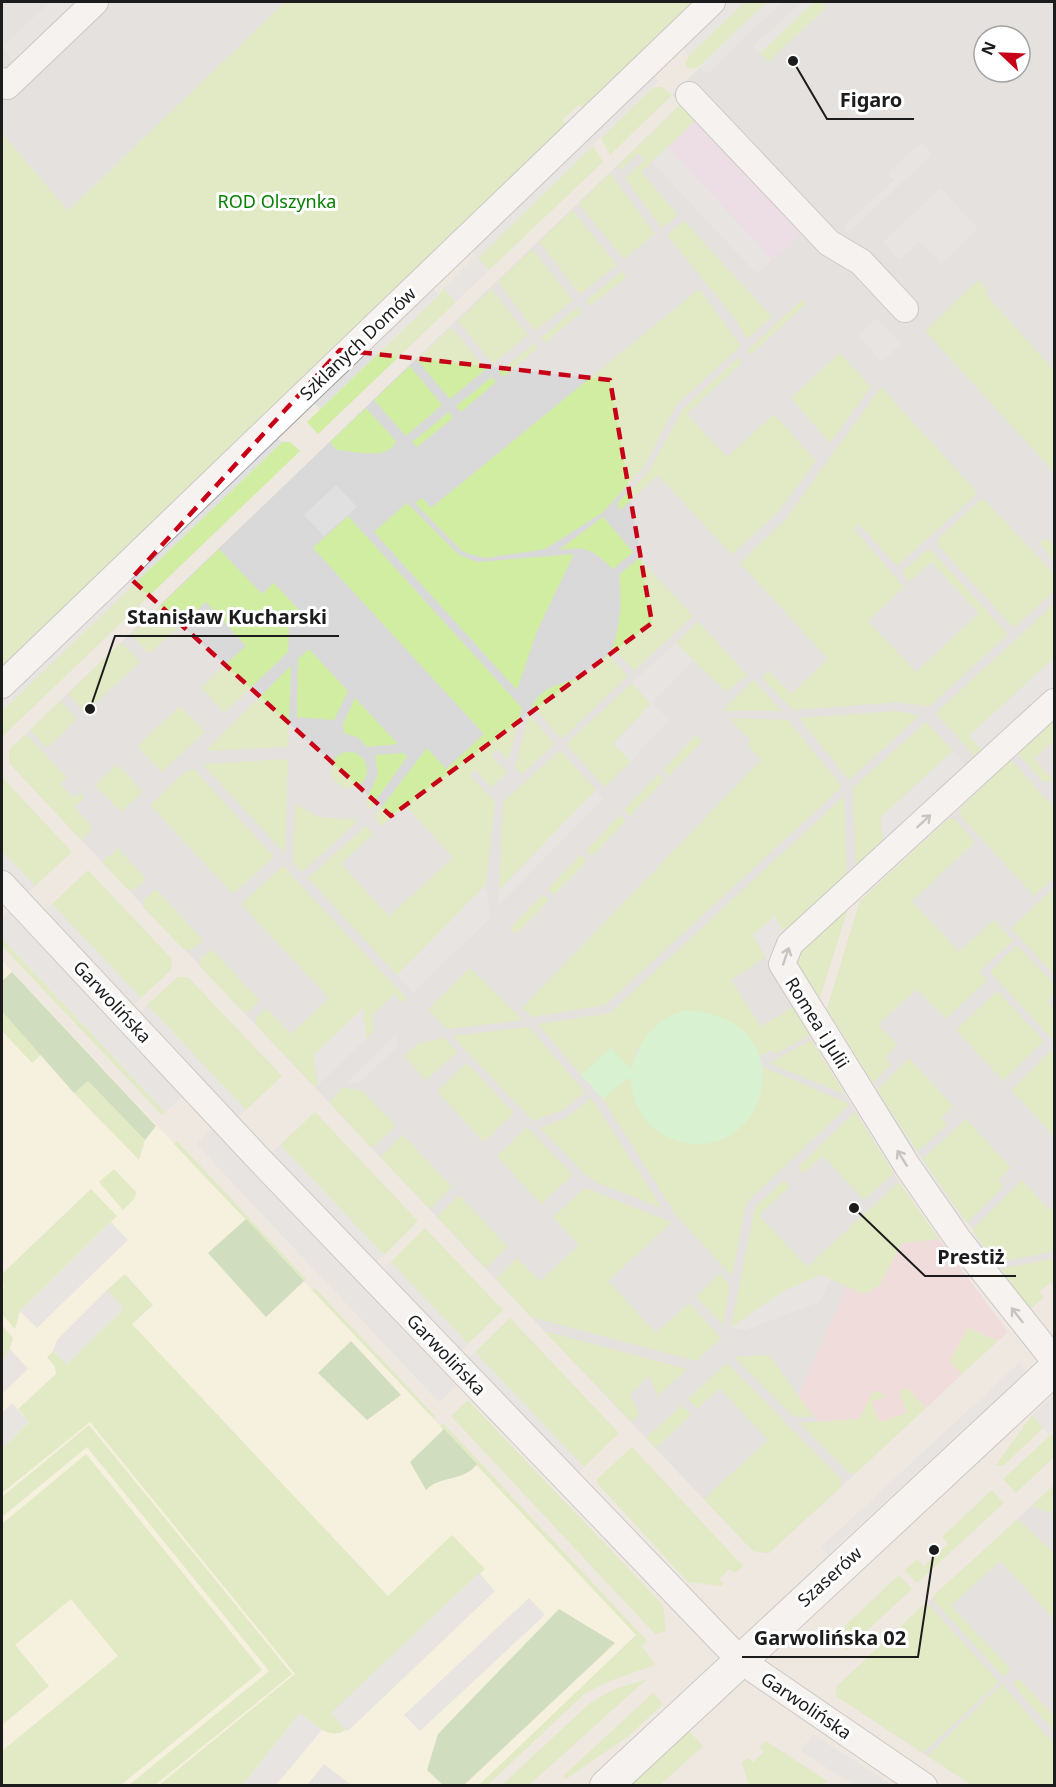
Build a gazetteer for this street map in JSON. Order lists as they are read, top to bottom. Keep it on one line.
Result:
{"streets":{"street":["Szklanych Domów","Garwolińska","Romea i Julii","Szaserów"]},"crossings":[["Garwolińska","Szaserów"]],"parks":["ROD Olszynka"],"places":["Figaro","Stanisław Kucharski","Prestiż","Garwolińska 02"],"north":"top left"}
